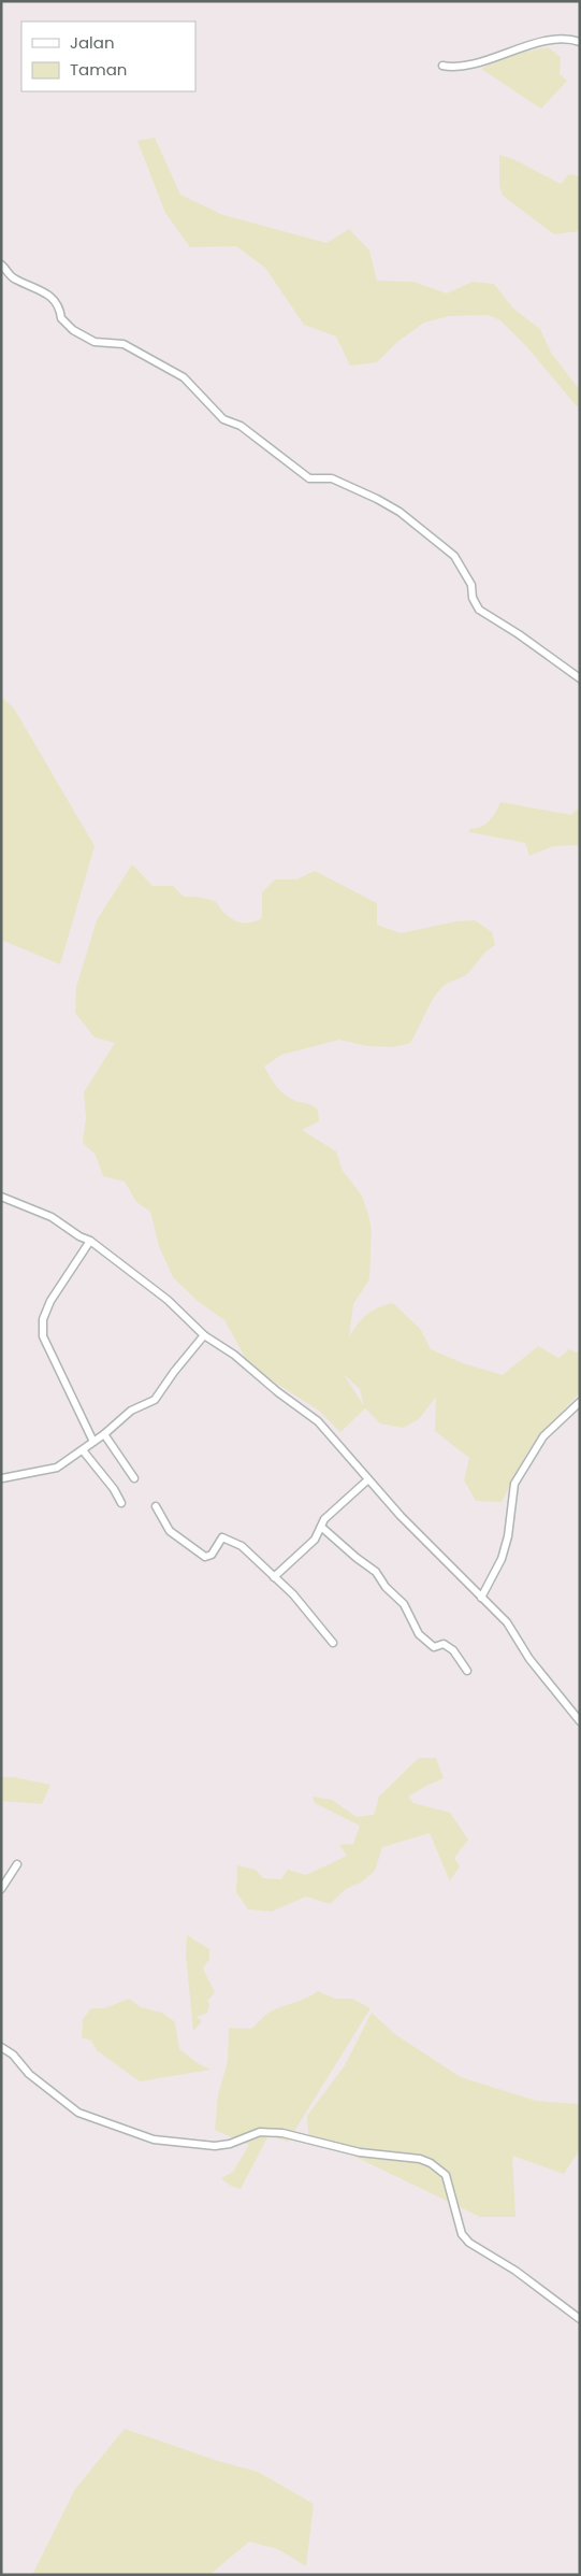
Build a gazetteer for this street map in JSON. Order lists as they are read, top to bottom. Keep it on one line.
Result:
{"legend":["Jalan","Taman"]}
